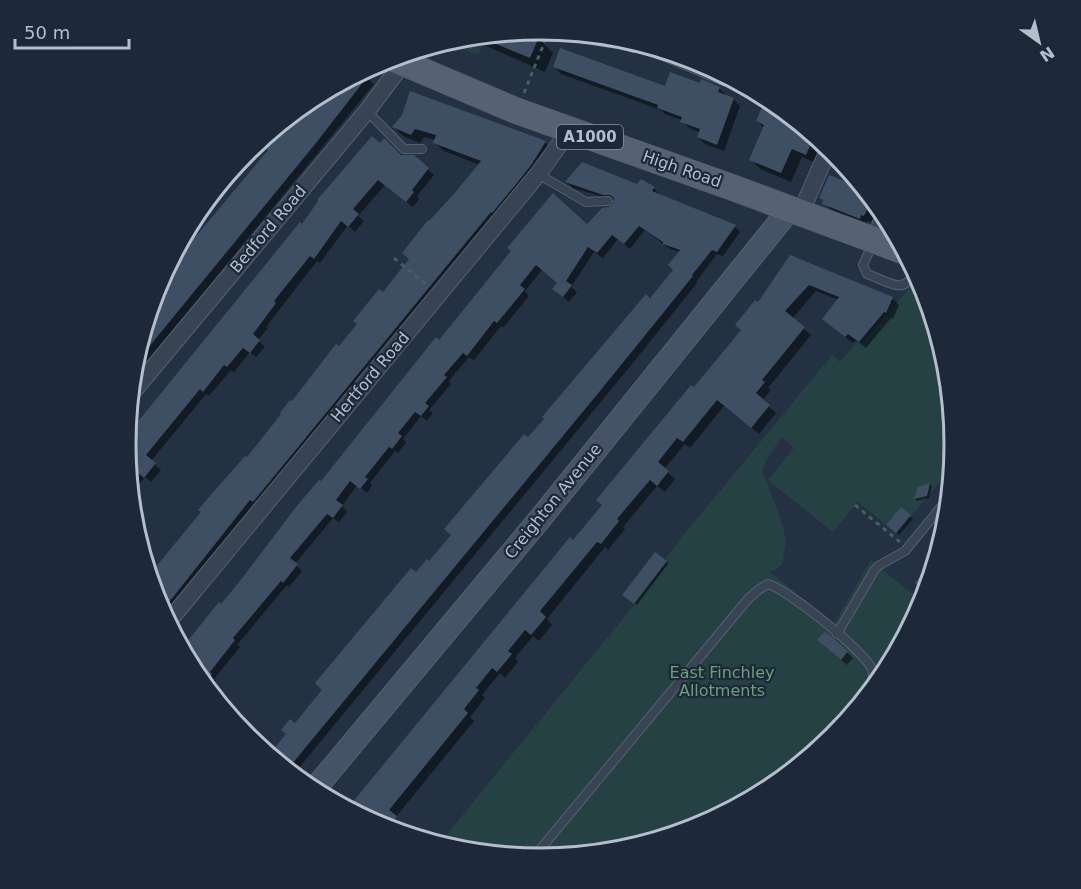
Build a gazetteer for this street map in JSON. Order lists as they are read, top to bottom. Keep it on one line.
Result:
{"streets":{"main road":["A1000","High Road"],"street":["Bedford Road","Hertford Road","Creighton Avenue"]},"crossings":[["High Road","Hertford Road"],["High Road","Creighton Avenue"]],"parks":["East Finchley Allotments"],"scale_bar":"50 m","north":"bottom right"}
